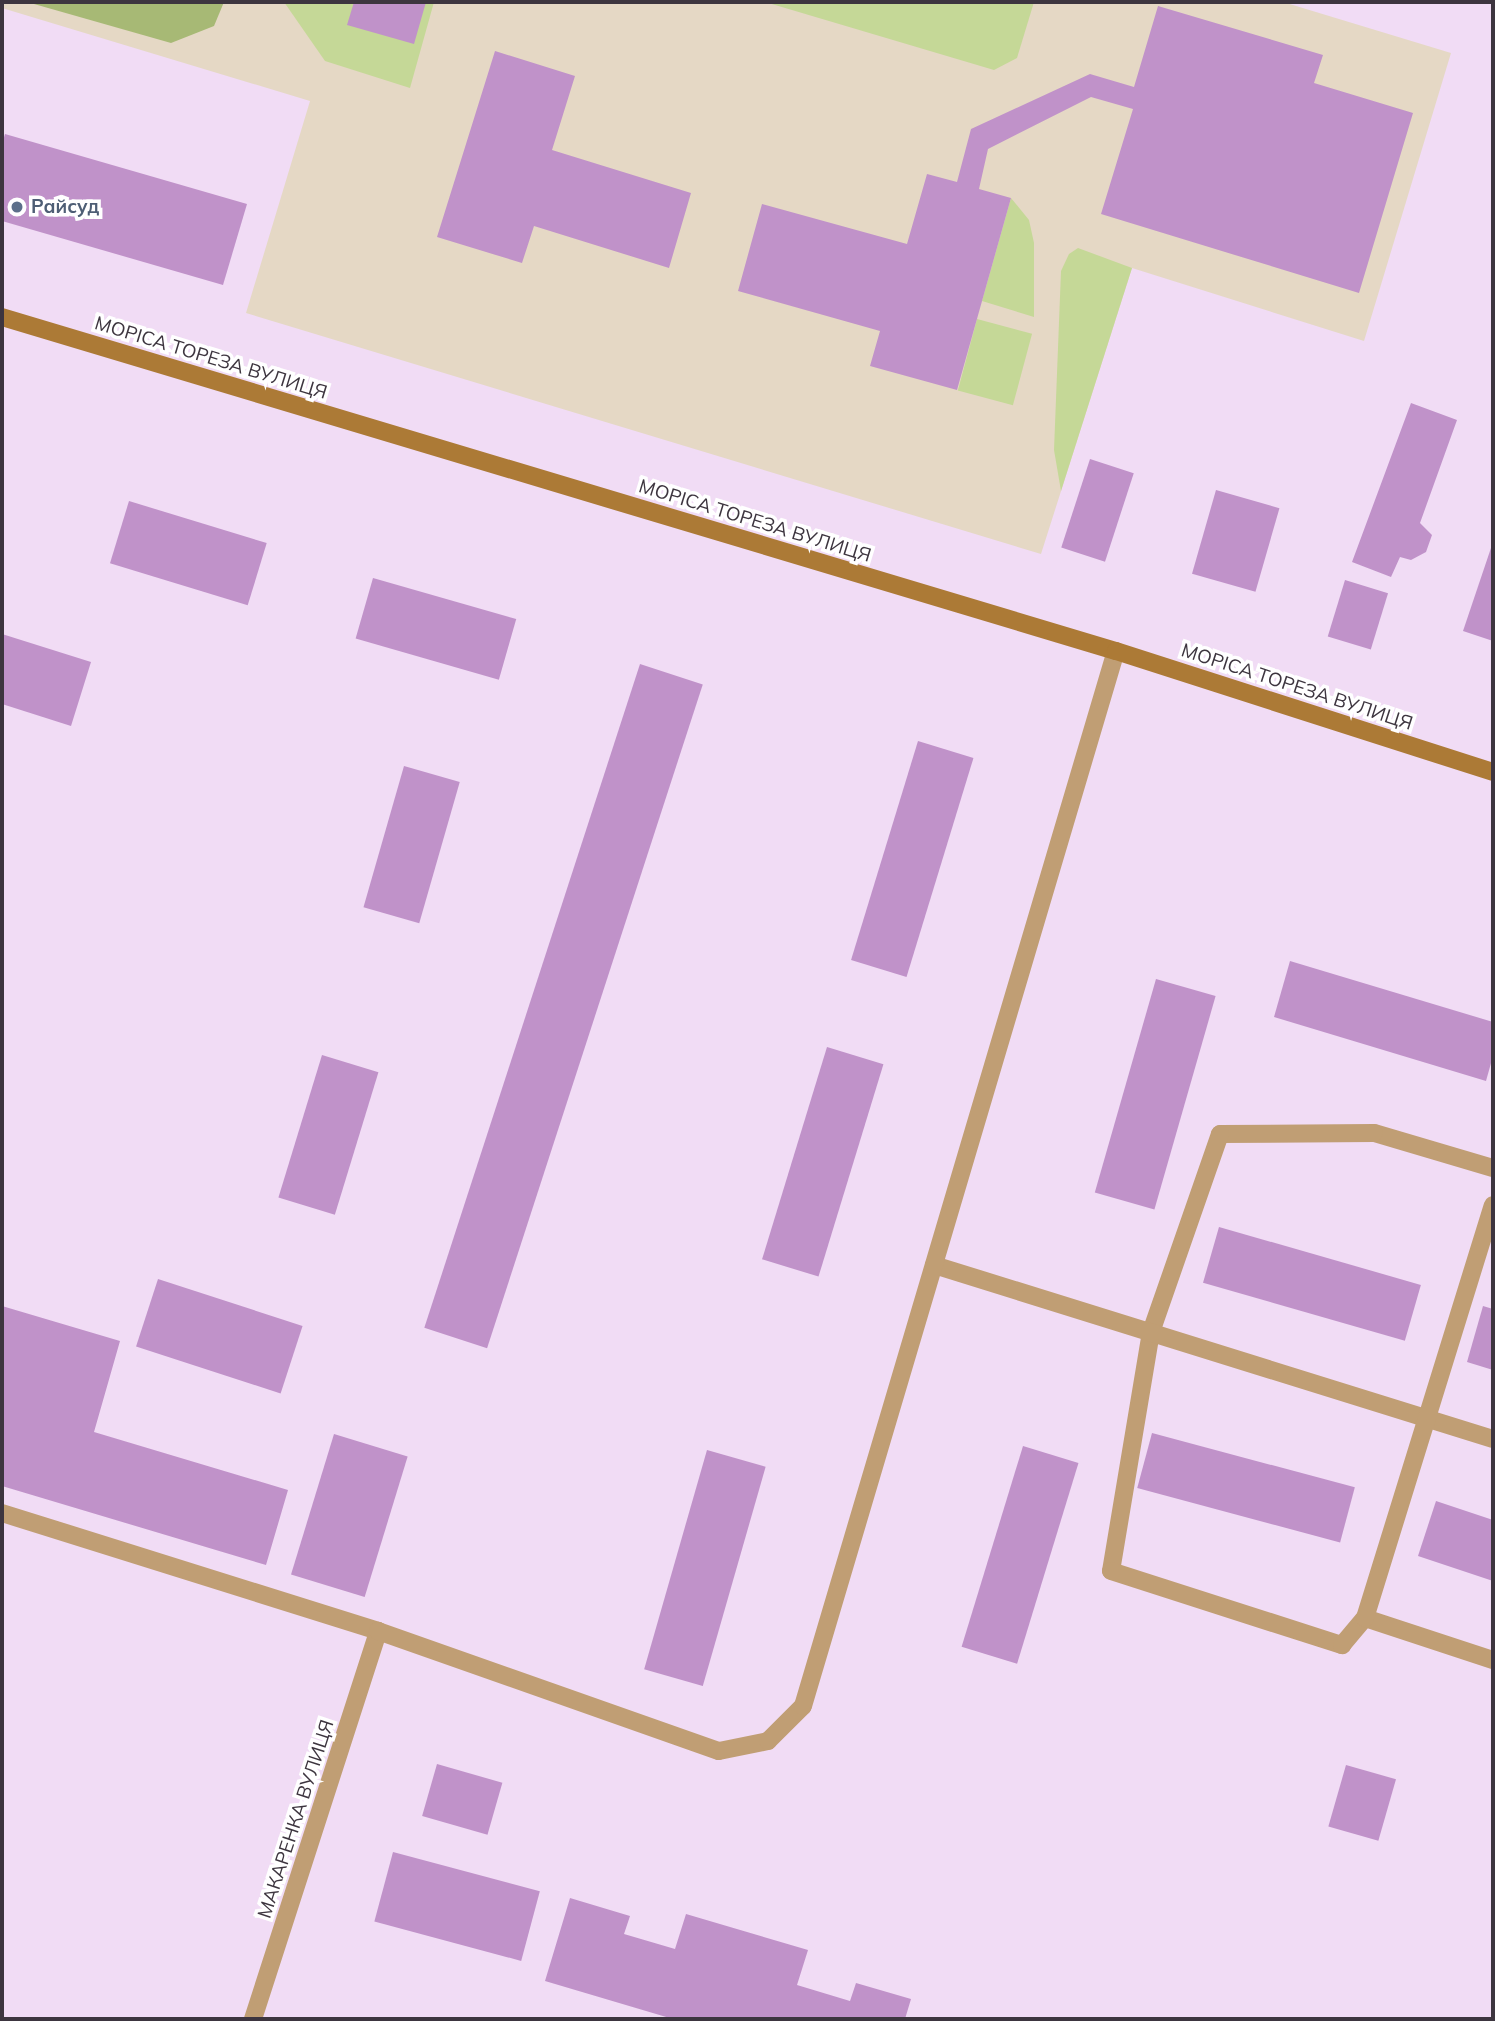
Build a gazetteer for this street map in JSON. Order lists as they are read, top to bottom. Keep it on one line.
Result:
{"streets":{"street":["МОРІСА ТОРЕЗА ВУЛИЦЯ","МАКАРЕНКА ВУЛИЦЯ"]},"places":["Райсуд"]}
